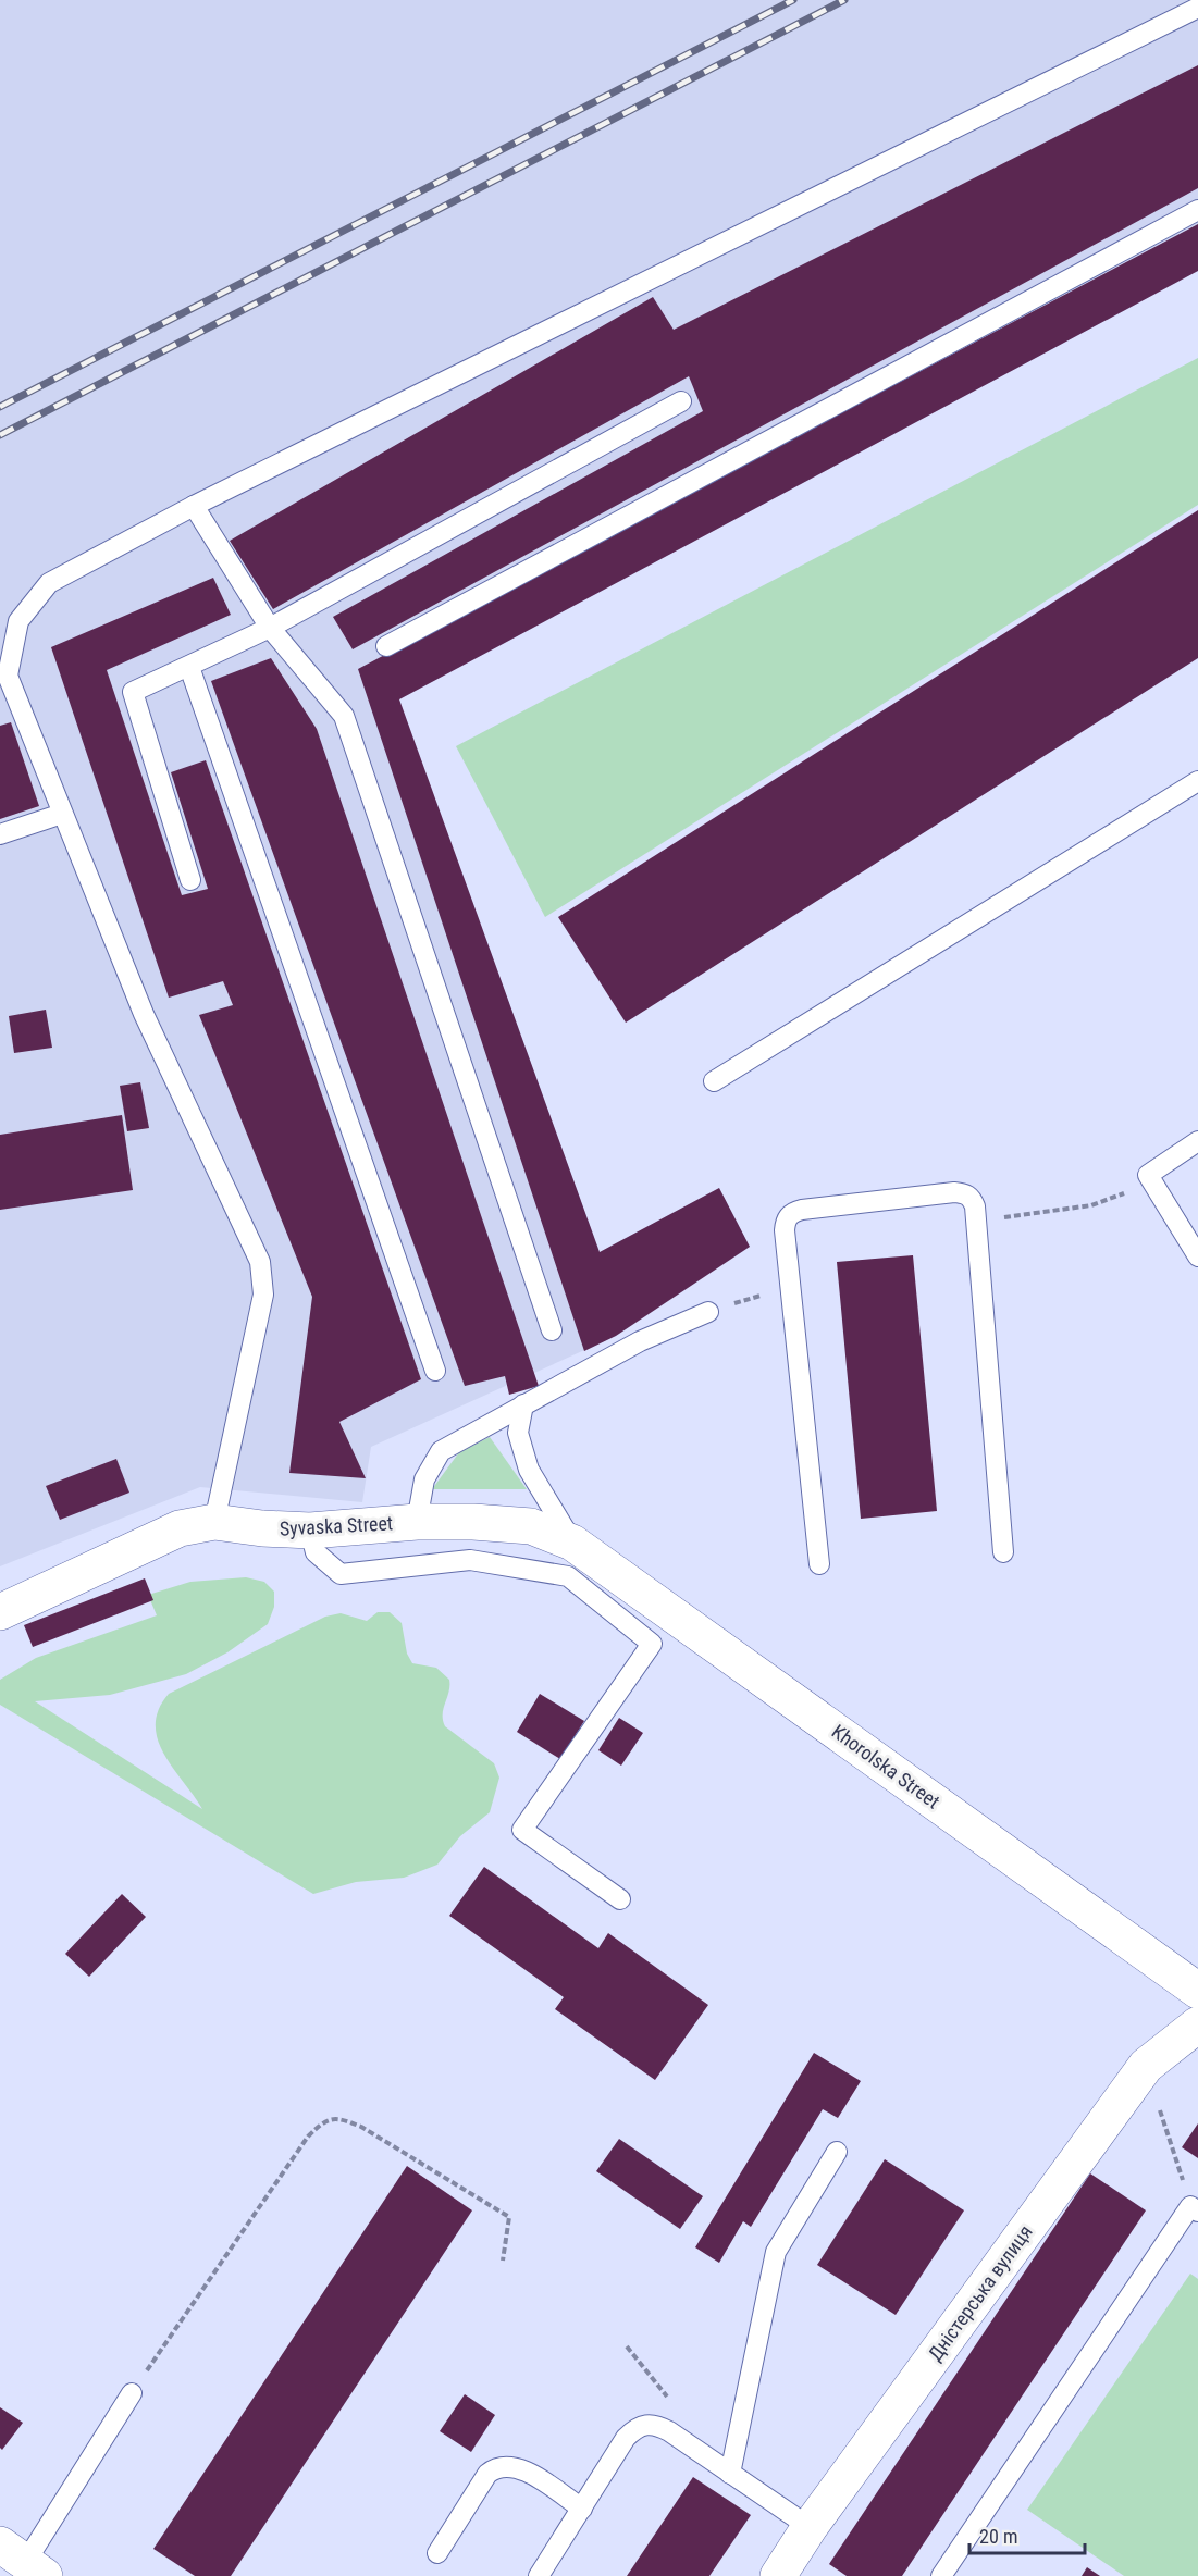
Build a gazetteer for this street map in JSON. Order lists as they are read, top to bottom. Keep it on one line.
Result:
{"streets":{"street":["Syvaska Street","Khorolska Street","Дністерська вулиця"]},"crossings":[["Syvaska Street","Khorolska Street"]],"scale_bar":"20 m"}
